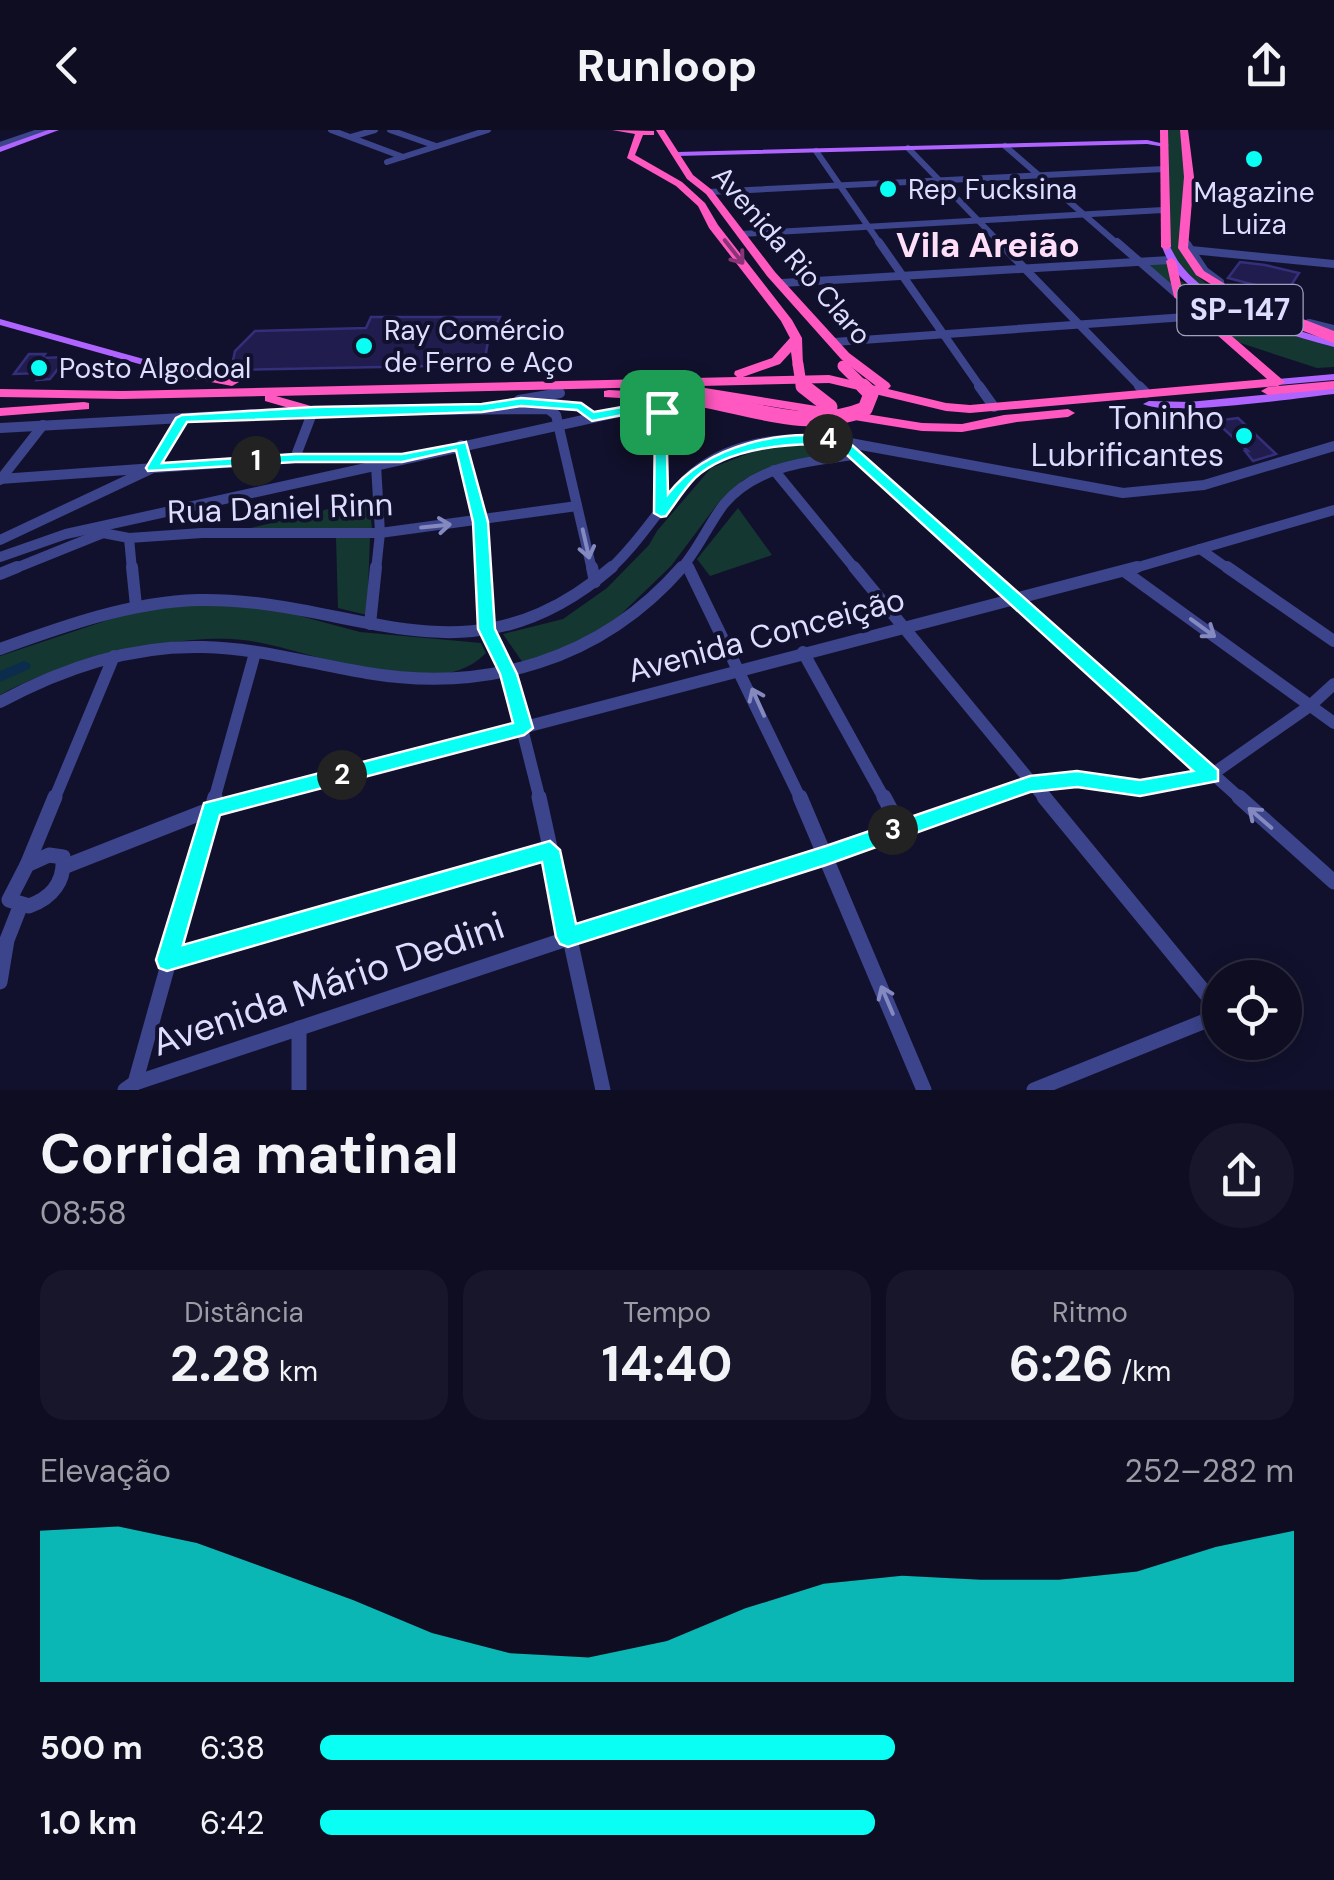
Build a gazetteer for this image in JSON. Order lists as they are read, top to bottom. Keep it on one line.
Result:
{"streets":{"highway":["Avenida Rio Claro","SP-147"],"street":["Rua Daniel Rinn","Avenida Conceição","Avenida Mário Dedini"]},"districts":["Vila Areião"],"places":["Magazine Luiza","Rep Fucksina","Ray Comércio de Ferro e Aço","Posto Algodoal","Toninho Lubrificantes"],"page":{"header":"Runloop","pins":["4","1","2","3"],"heading":["Corrida matinal","08:58"],"stats":[["Distância","2.28 km"],["Tempo","14:40"],["Ritmo","6:26 /km"]],"chart":["Elevação","252–282 m"],"list":[{"name":"500 m","note":"6:38"},{"name":"1.0 km","note":"6:42"}]}}
